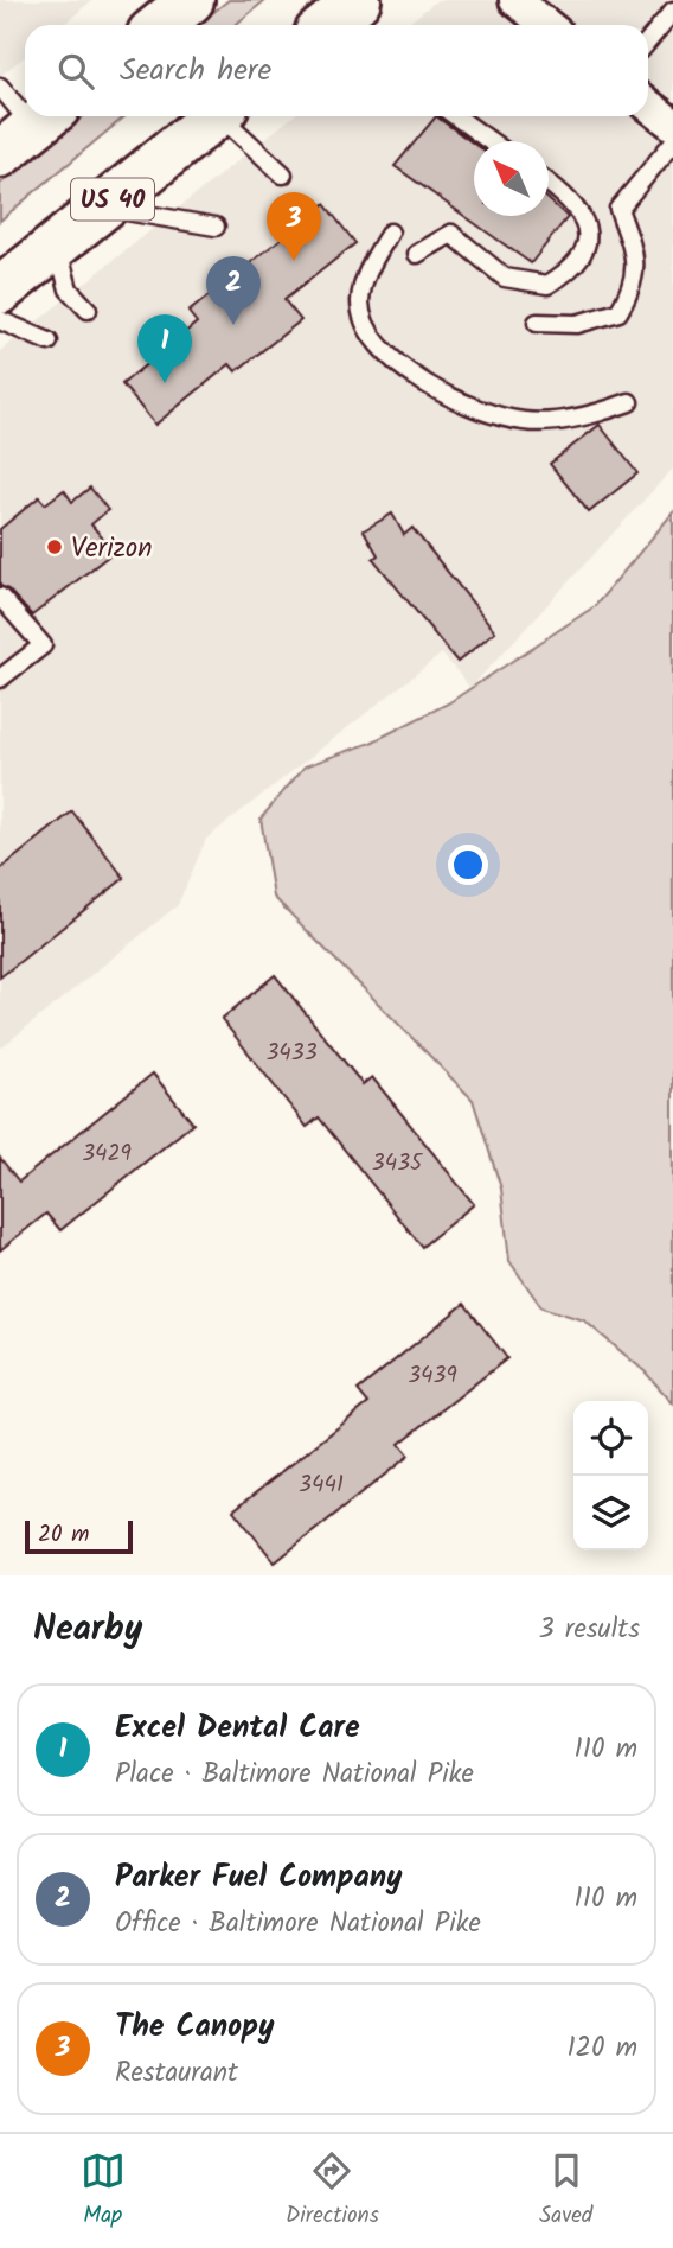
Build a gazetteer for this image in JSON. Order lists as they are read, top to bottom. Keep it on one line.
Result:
{"streets":{"main road":["US 40"]},"places":["Verizon"],"house_numbers":["3433","3429","3435","3439","3441"],"scale_bar":"20 m","north":"top left","page":{"search":"Search here","pins":["3","2","1"],"scale":"20 m","heading":["Nearby","3 results"],"list":[{"mark":"1","name":"Excel Dental Care","note":"Place · Baltimore National Pike","value":"110 m"},{"mark":"2","name":"Parker Fuel Company","note":"Office · Baltimore National Pike","value":"110 m"},{"mark":"3","name":"The Canopy","note":"Restaurant","value":"120 m"}],"nav":["Map","Directions","Saved"]}}
